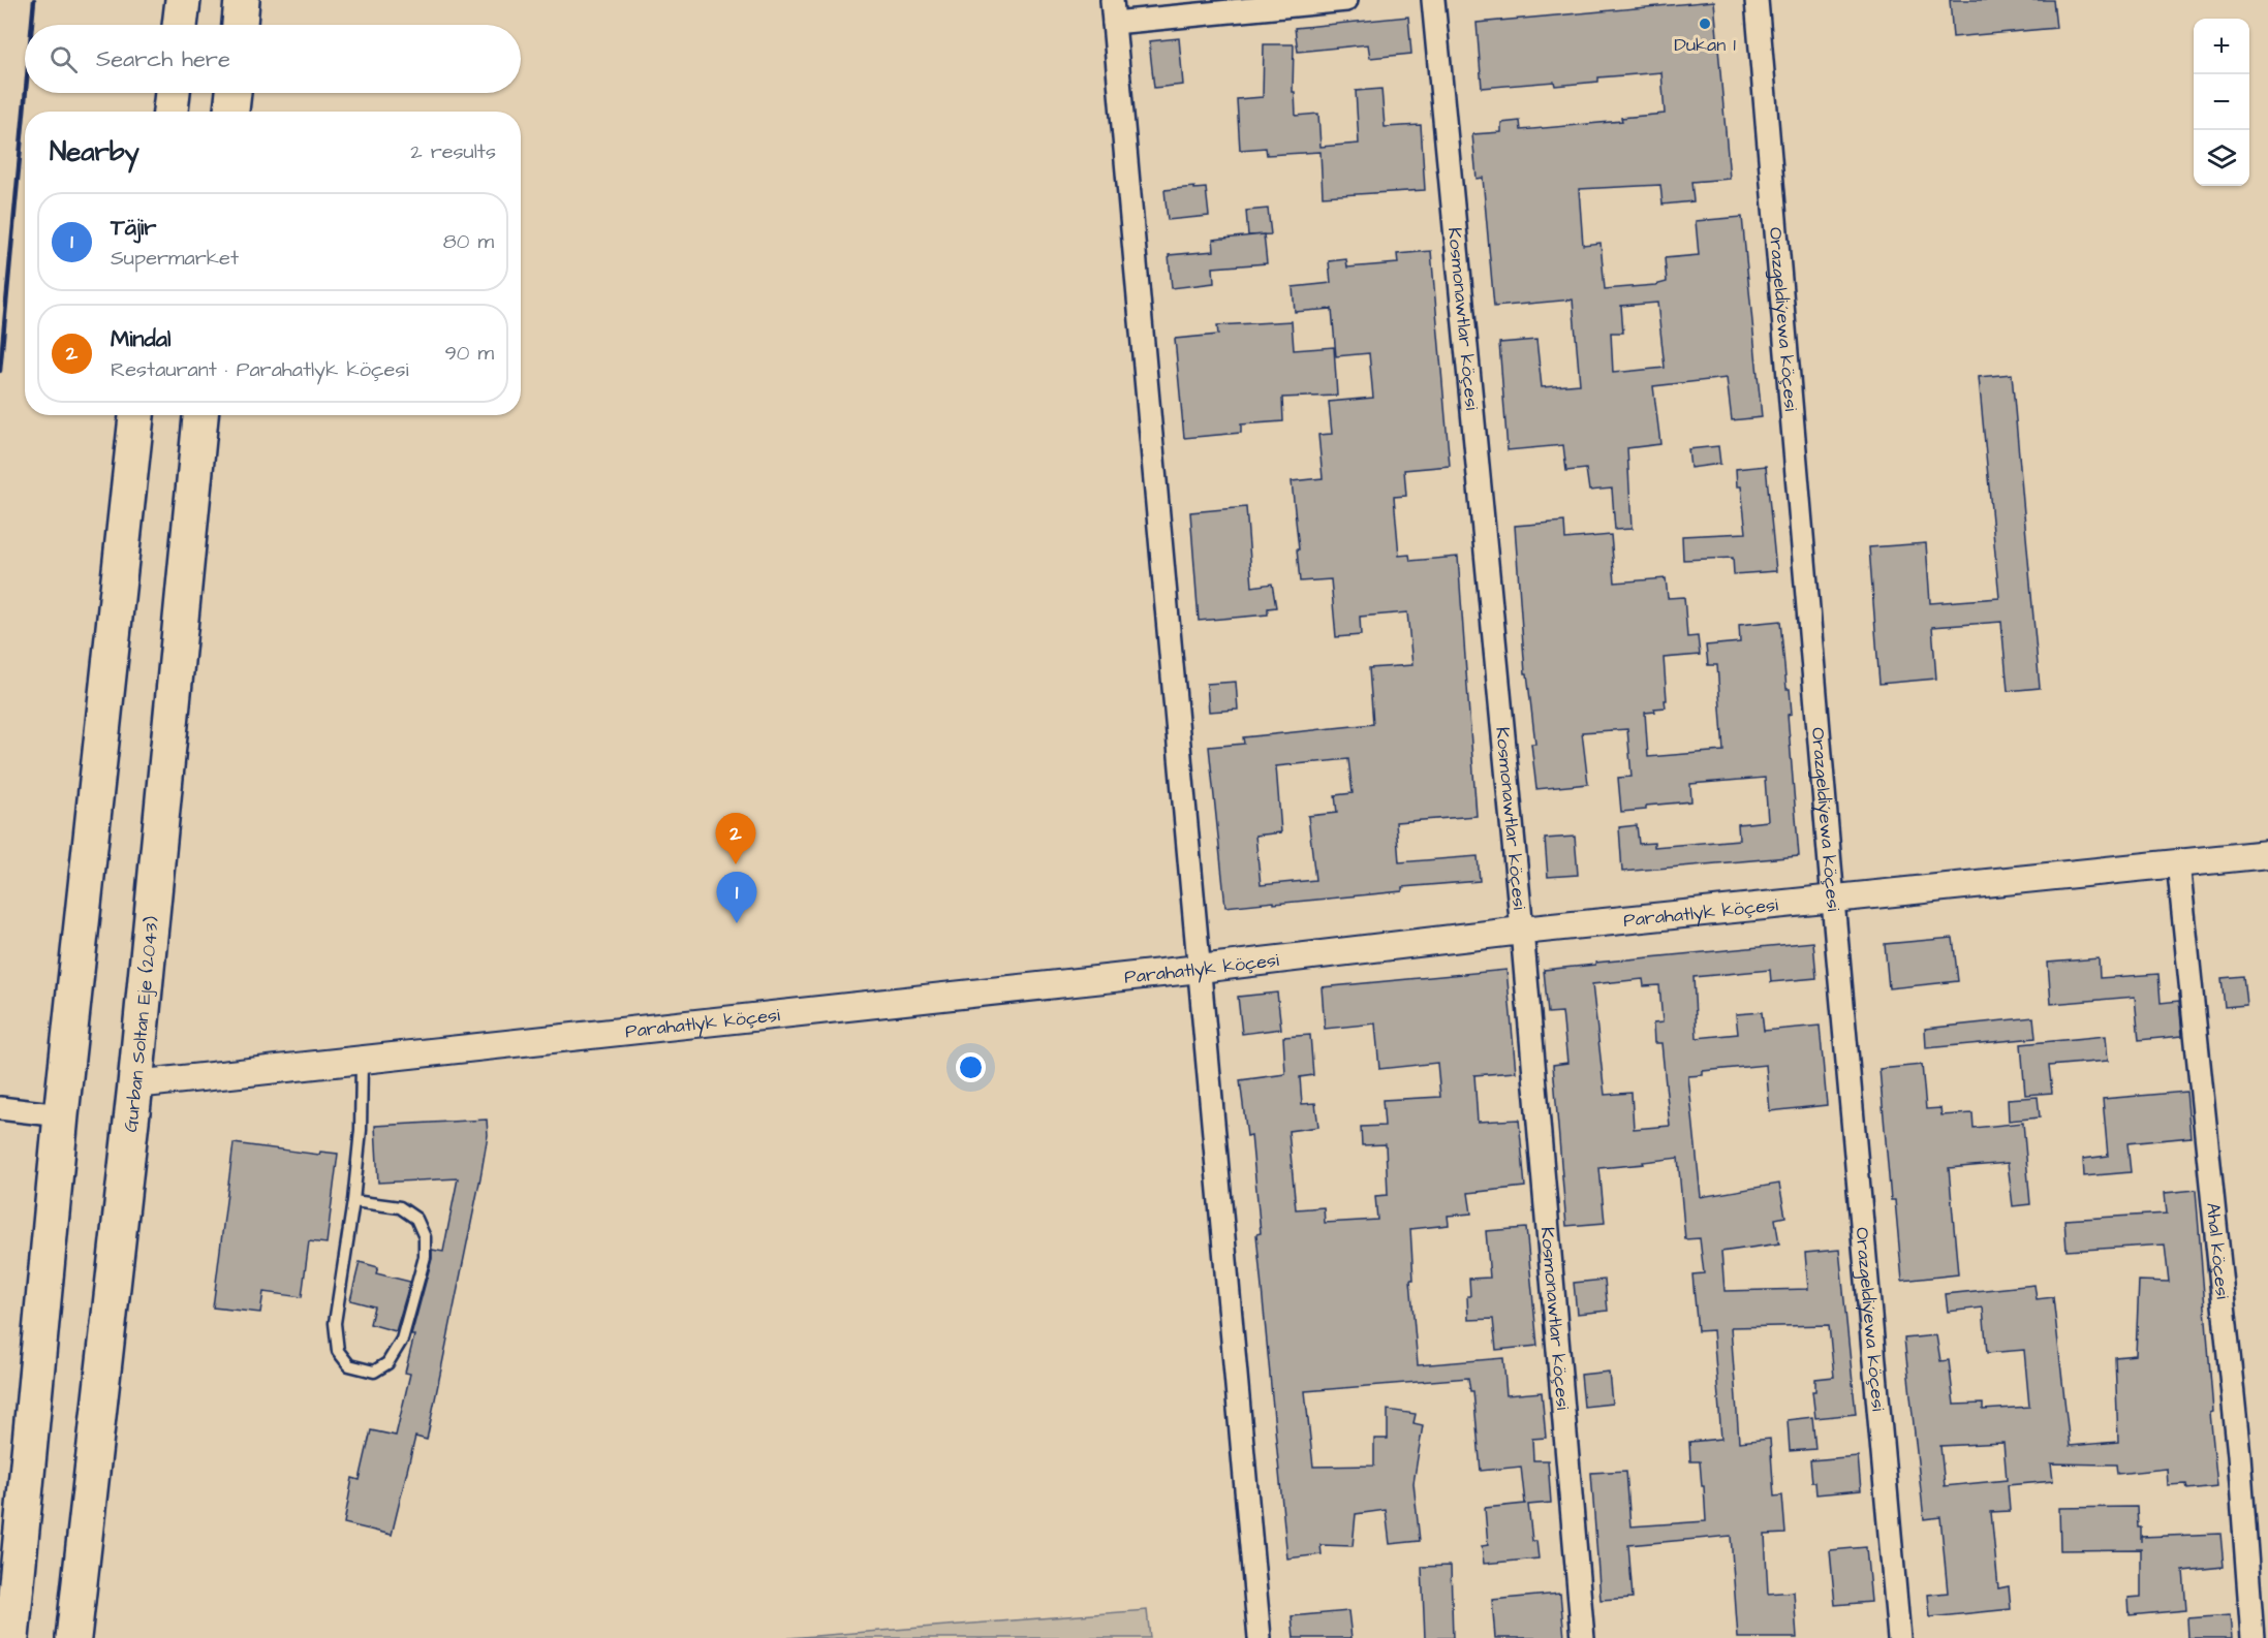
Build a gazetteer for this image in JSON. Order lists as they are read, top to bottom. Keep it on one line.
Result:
{"streets":{"highway":["Gurban Soltan Eje (2043)"],"street":["Kosmonawtlar köçesi","Orazgeldiýewa köçesi","Parahatlyk köçesi","Ahal köçesi"]},"crossings":[["Kosmonawtlar köçesi","Parahatlyk köçesi"],["Orazgeldiýewa köçesi","Parahatlyk köçesi"],["Parahatlyk köçesi","Gurban Soltan Eje (2043)"],["Parahatlyk köçesi","Ahal köçesi"]],"places":["Dukan 1"],"page":{"map_buttons":["+","−"],"search":"Search here","heading":["Nearby","2 results"],"list":[{"mark":"1","name":"Täjir","note":"Supermarket","value":"80 m"},{"mark":"2","name":"Mindal","note":"Restaurant · Parahatlyk köçesi","value":"90 m"}],"pins":["2","1"]}}
